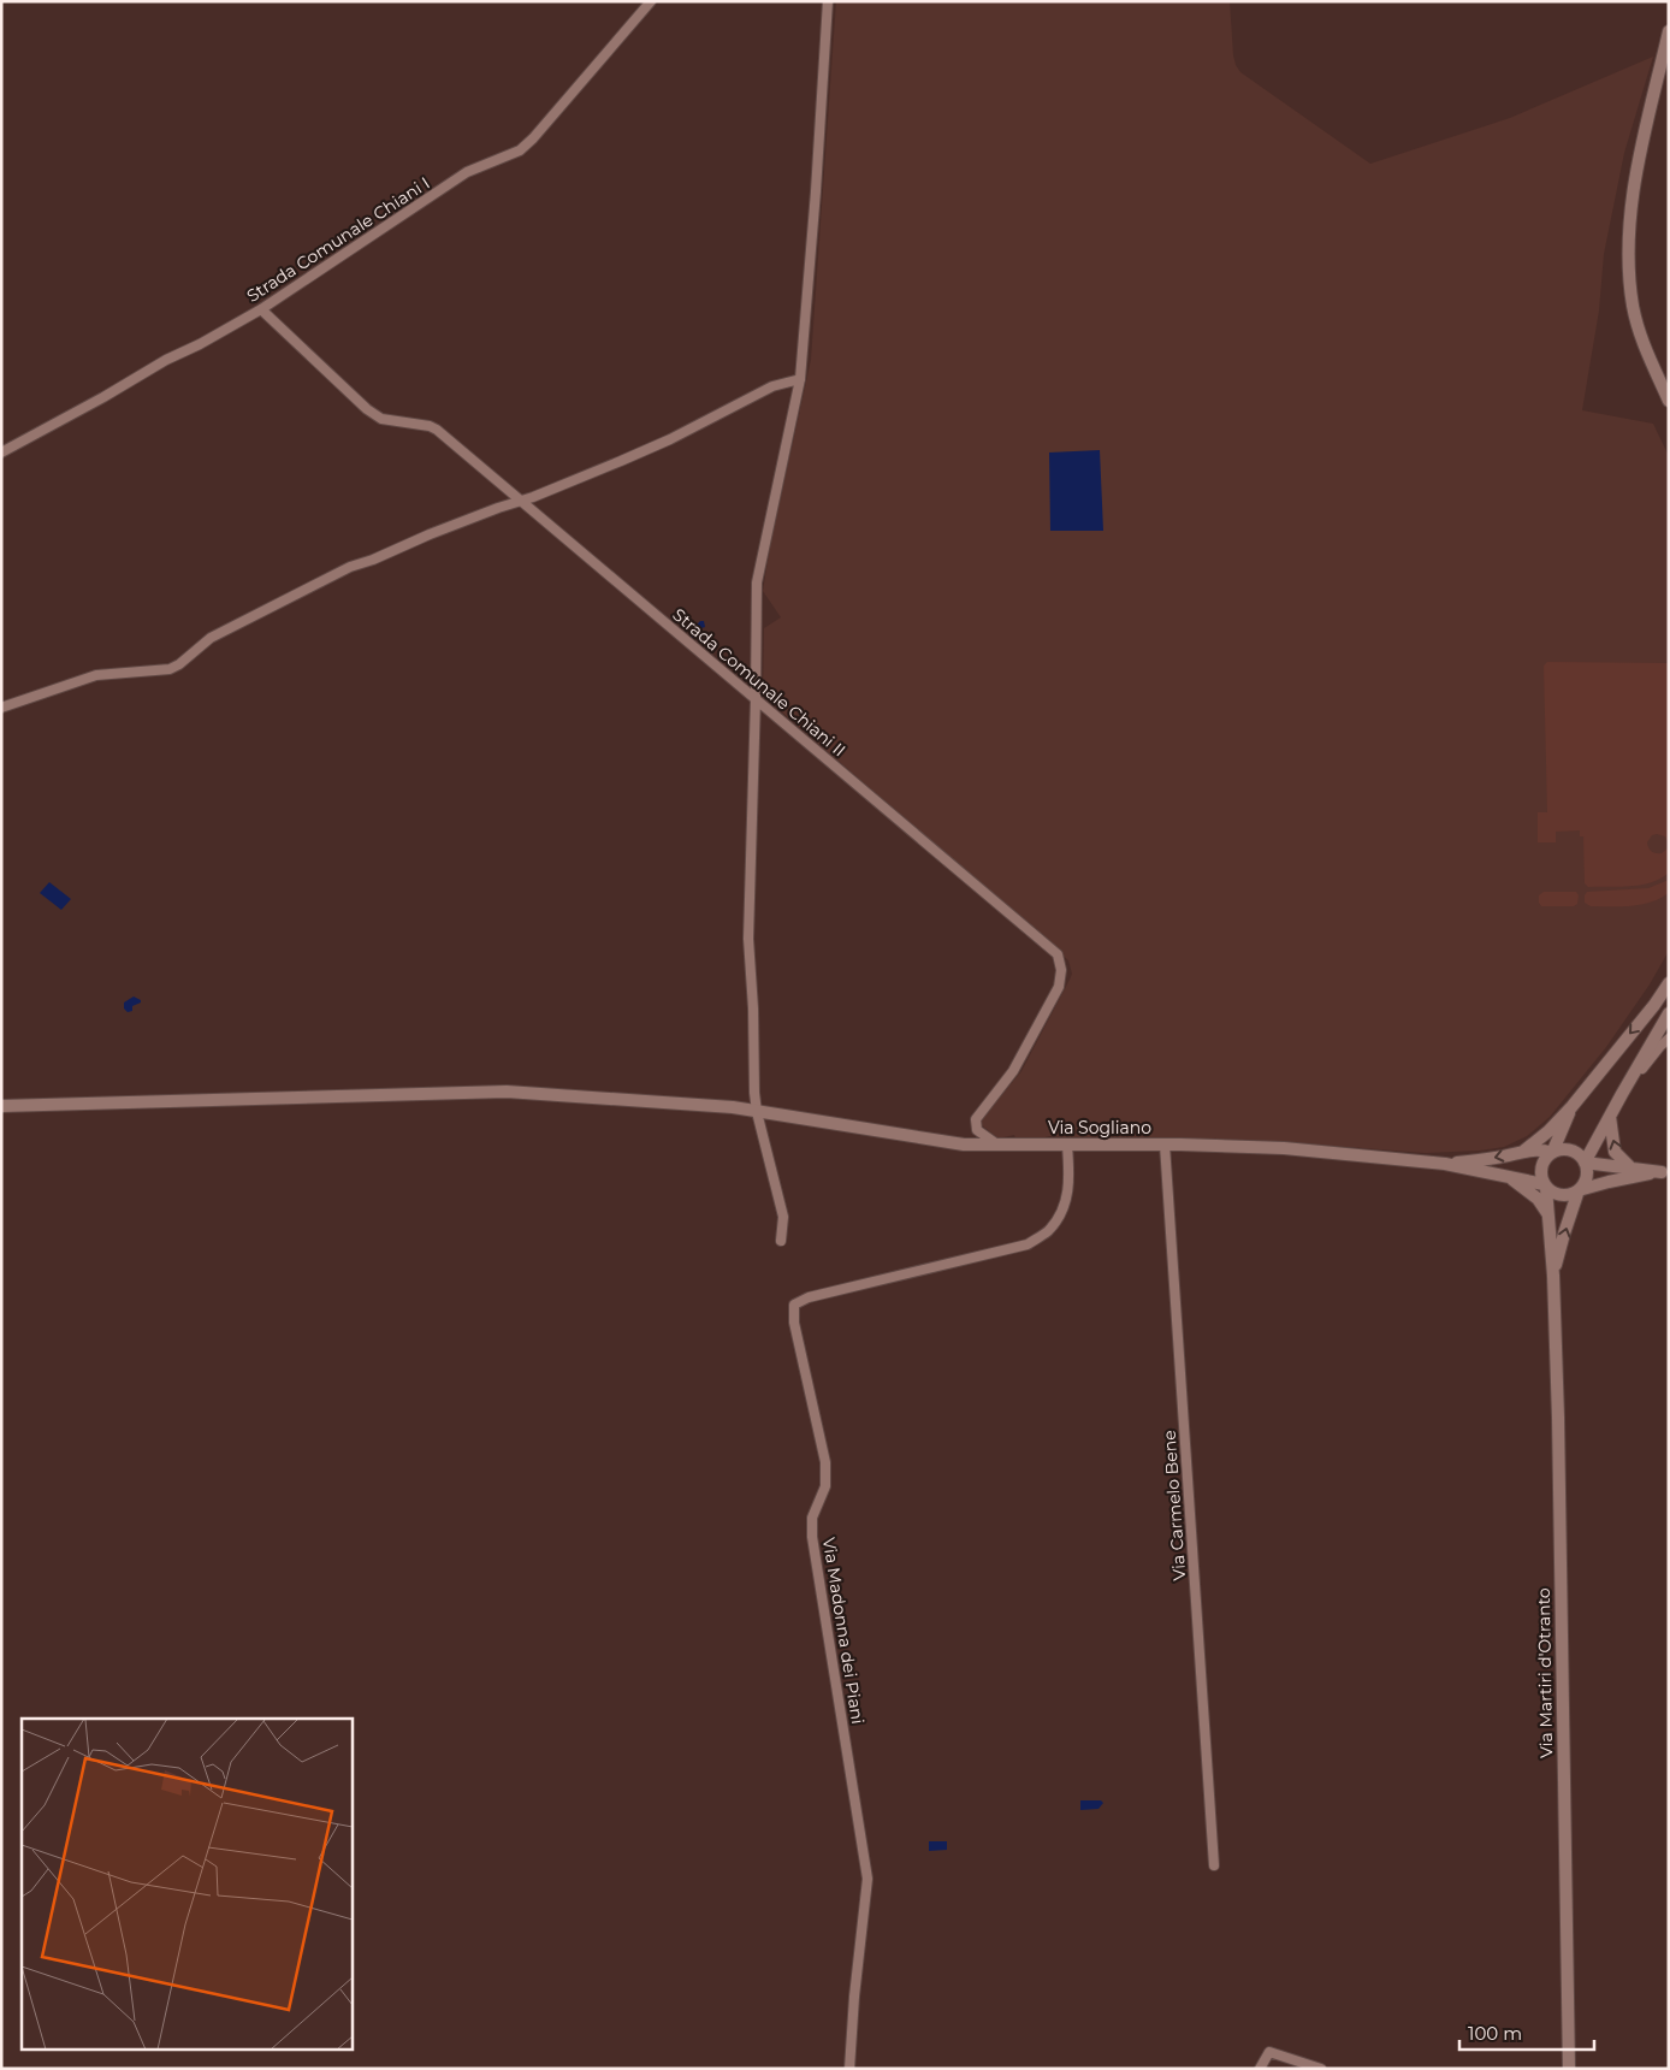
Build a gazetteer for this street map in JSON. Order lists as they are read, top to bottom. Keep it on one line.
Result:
{"streets":{"street":["Strada Comunale Chiani I","Strada Comunale Chiani II","Via Sogliano","Via Carmelo Bene","Via Madonna dei Piani","Via Martiri d'Otranto"]},"crossings":[["Strada Comunale Chiani I","Strada Comunale Chiani II"],["Strada Comunale Chiani II","Via Sogliano"],["Via Sogliano","Via Carmelo Bene"],["Via Sogliano","Via Madonna dei Piani"],["Via Sogliano","Via Martiri d'Otranto"]],"scale_bar":"100 m"}
